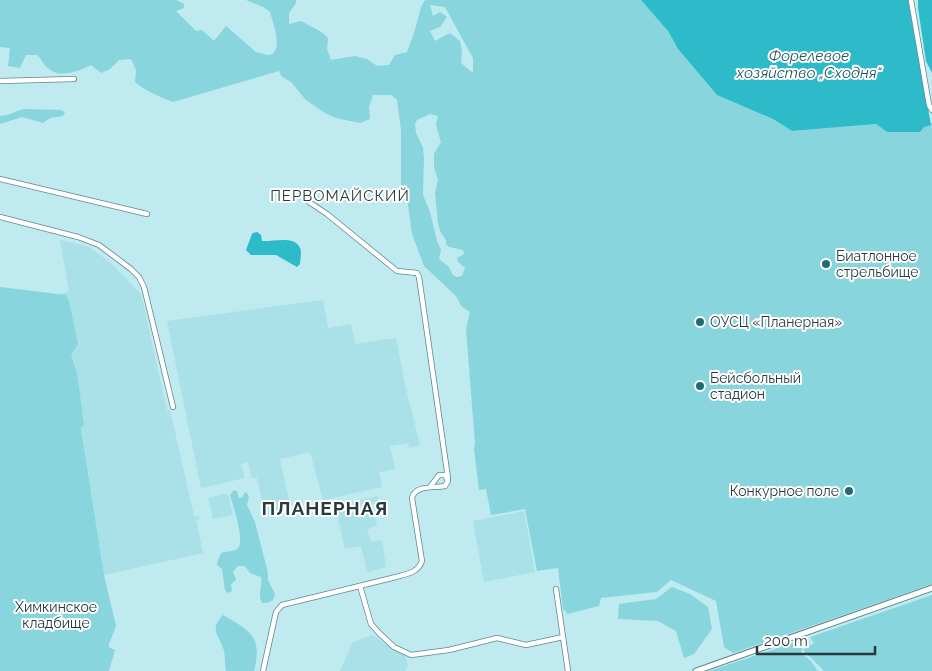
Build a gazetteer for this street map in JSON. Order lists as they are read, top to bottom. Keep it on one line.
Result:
{"districts":["ПЕРВОМАЙСКИЙ","ПЛАНЕРНАЯ"],"water":["Форелевое хозяйство „Сходня“"],"parks":["Химкинское кладбище"],"places":["Биатлонное стрельбище","ОУСЦ «Планерная»","Бейсбольный стадион","Конкурное поле"],"scale_bar":"200 m"}
